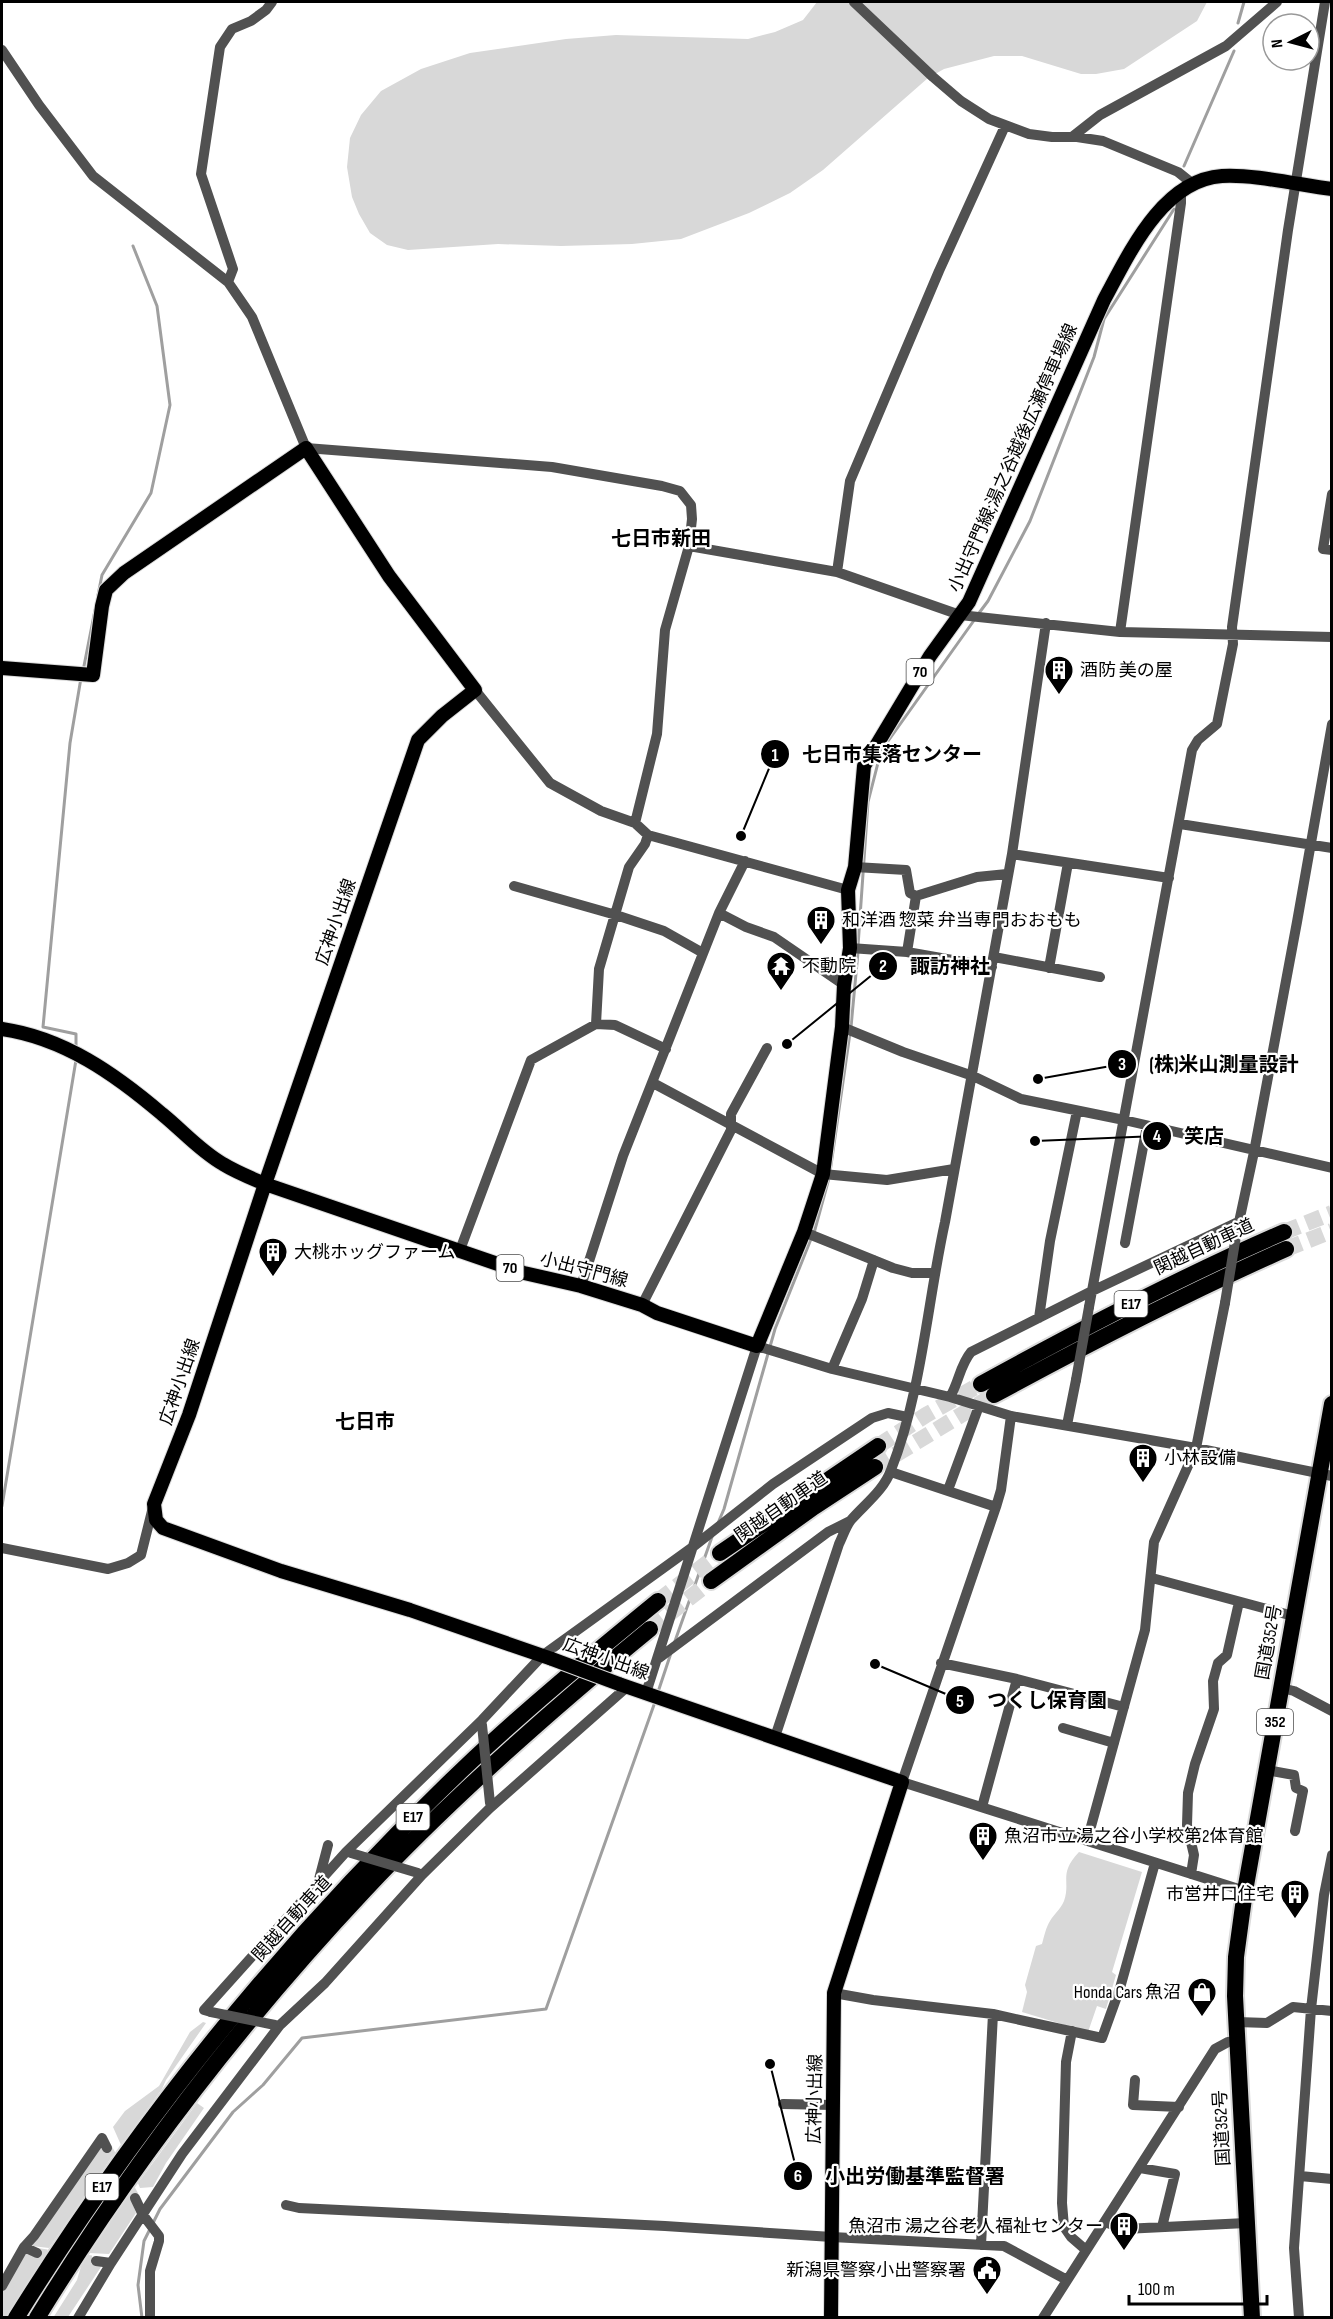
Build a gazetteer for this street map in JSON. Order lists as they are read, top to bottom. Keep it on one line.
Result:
{"streets":{"highway":["関越自動車道","E17","国道352号","352"],"main road":["小出守門線;湯之谷越後広瀬停車場線","70","広神小出線","小出守門線"]},"crossings":[["小出守門線;湯之谷越後広瀬停車場線","小出守門線"],["70","広神小出線"],["70","小出守門線"],["広神小出線","小出守門線"]],"districts":["七日市新田","七日市"],"places":{"building":["酒防 美の屋","和洋酒 惣菜 弁当専門おおもも","大桃ホッグファーム","小林設備","魚沼市立湯之谷小学校第2体育館","市営井口住宅","魚沼市 湯之谷老人福祉センター"],"other":["七日市集落センター","諏訪神社","(株)米山測量設計","笑店","つくし保育園","小出労働基準監督署"],"temple":["不動院"],"shop":["Honda Cars 魚沼"],"public building":["新潟県警察小出警察署"]},"scale_bar":"100 m","north":"left"}
